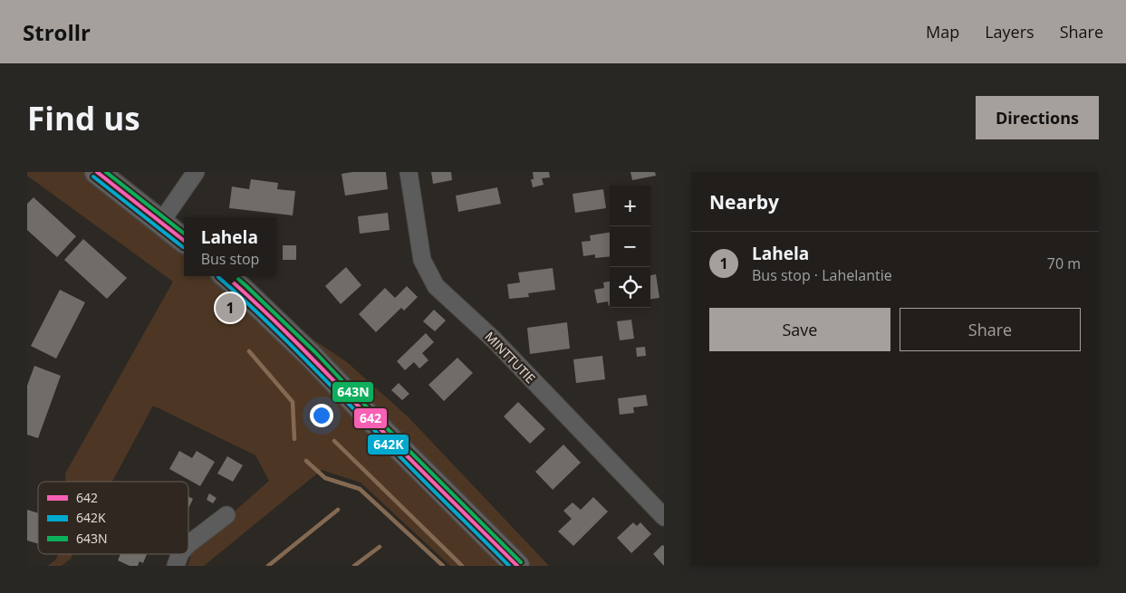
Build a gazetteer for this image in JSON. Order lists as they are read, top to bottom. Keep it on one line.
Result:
{"streets":{"street":["MINTTUTIE"]},"lines":["transit line 642","transit line 643N","transit line 642K"],"legend":["642","642K","643N"],"page":{"header":"Strollr","nav":["Map","Layers","Share"],"buttons":["Directions",["Save","Share"]],"title":"Find us","heading":"Nearby","map_buttons":["+","−"],"popup":["Lahela","Bus stop"],"list":[{"mark":"1","name":"Lahela","note":"Bus stop · Lahelantie","value":"70 m"}],"pins":"1"}}
